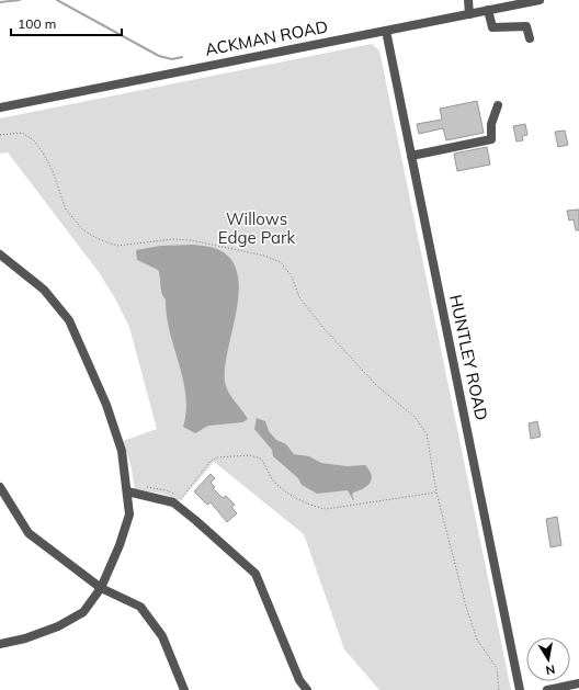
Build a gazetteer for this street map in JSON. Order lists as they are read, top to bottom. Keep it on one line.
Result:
{"streets":{"street":["ACKMAN ROAD","HUNTLEY ROAD"]},"crossings":[["ACKMAN ROAD","HUNTLEY ROAD"]],"parks":["Willows Edge Park"],"scale_bar":"100 m","north":"bottom"}
